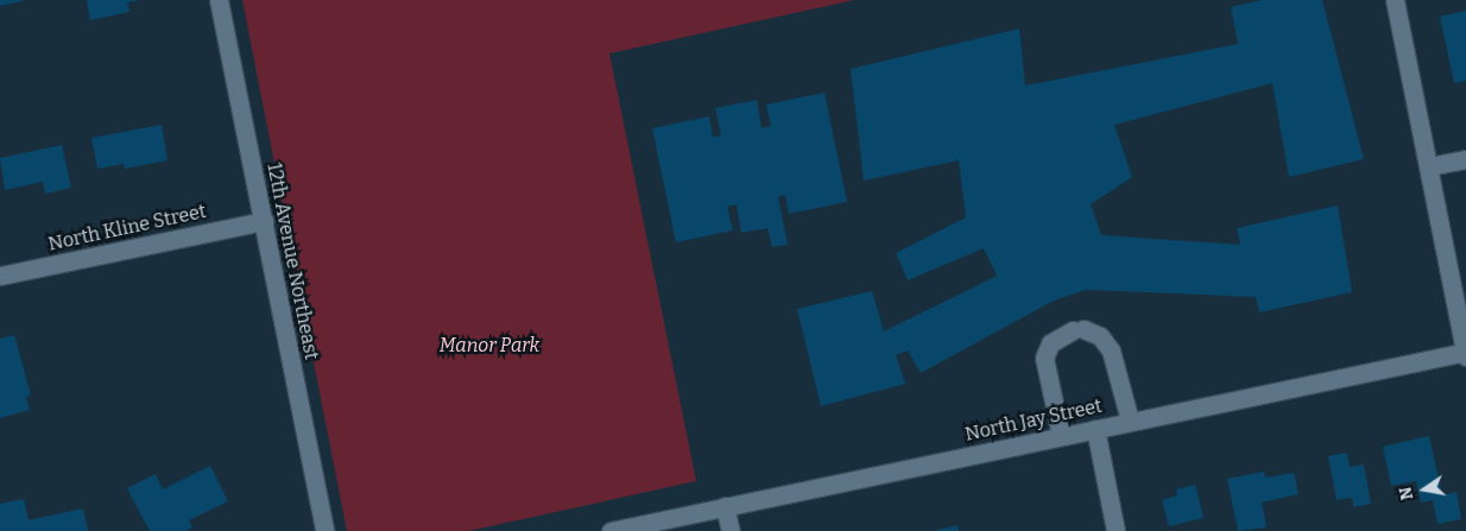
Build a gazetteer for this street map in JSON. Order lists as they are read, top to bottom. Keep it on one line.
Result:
{"streets":{"street":["North Kline Street","12th Avenue Northeast","North Jay Street"]},"crossings":[["North Kline Street","12th Avenue Northeast"]],"parks":["Manor Park"],"north":"left"}
